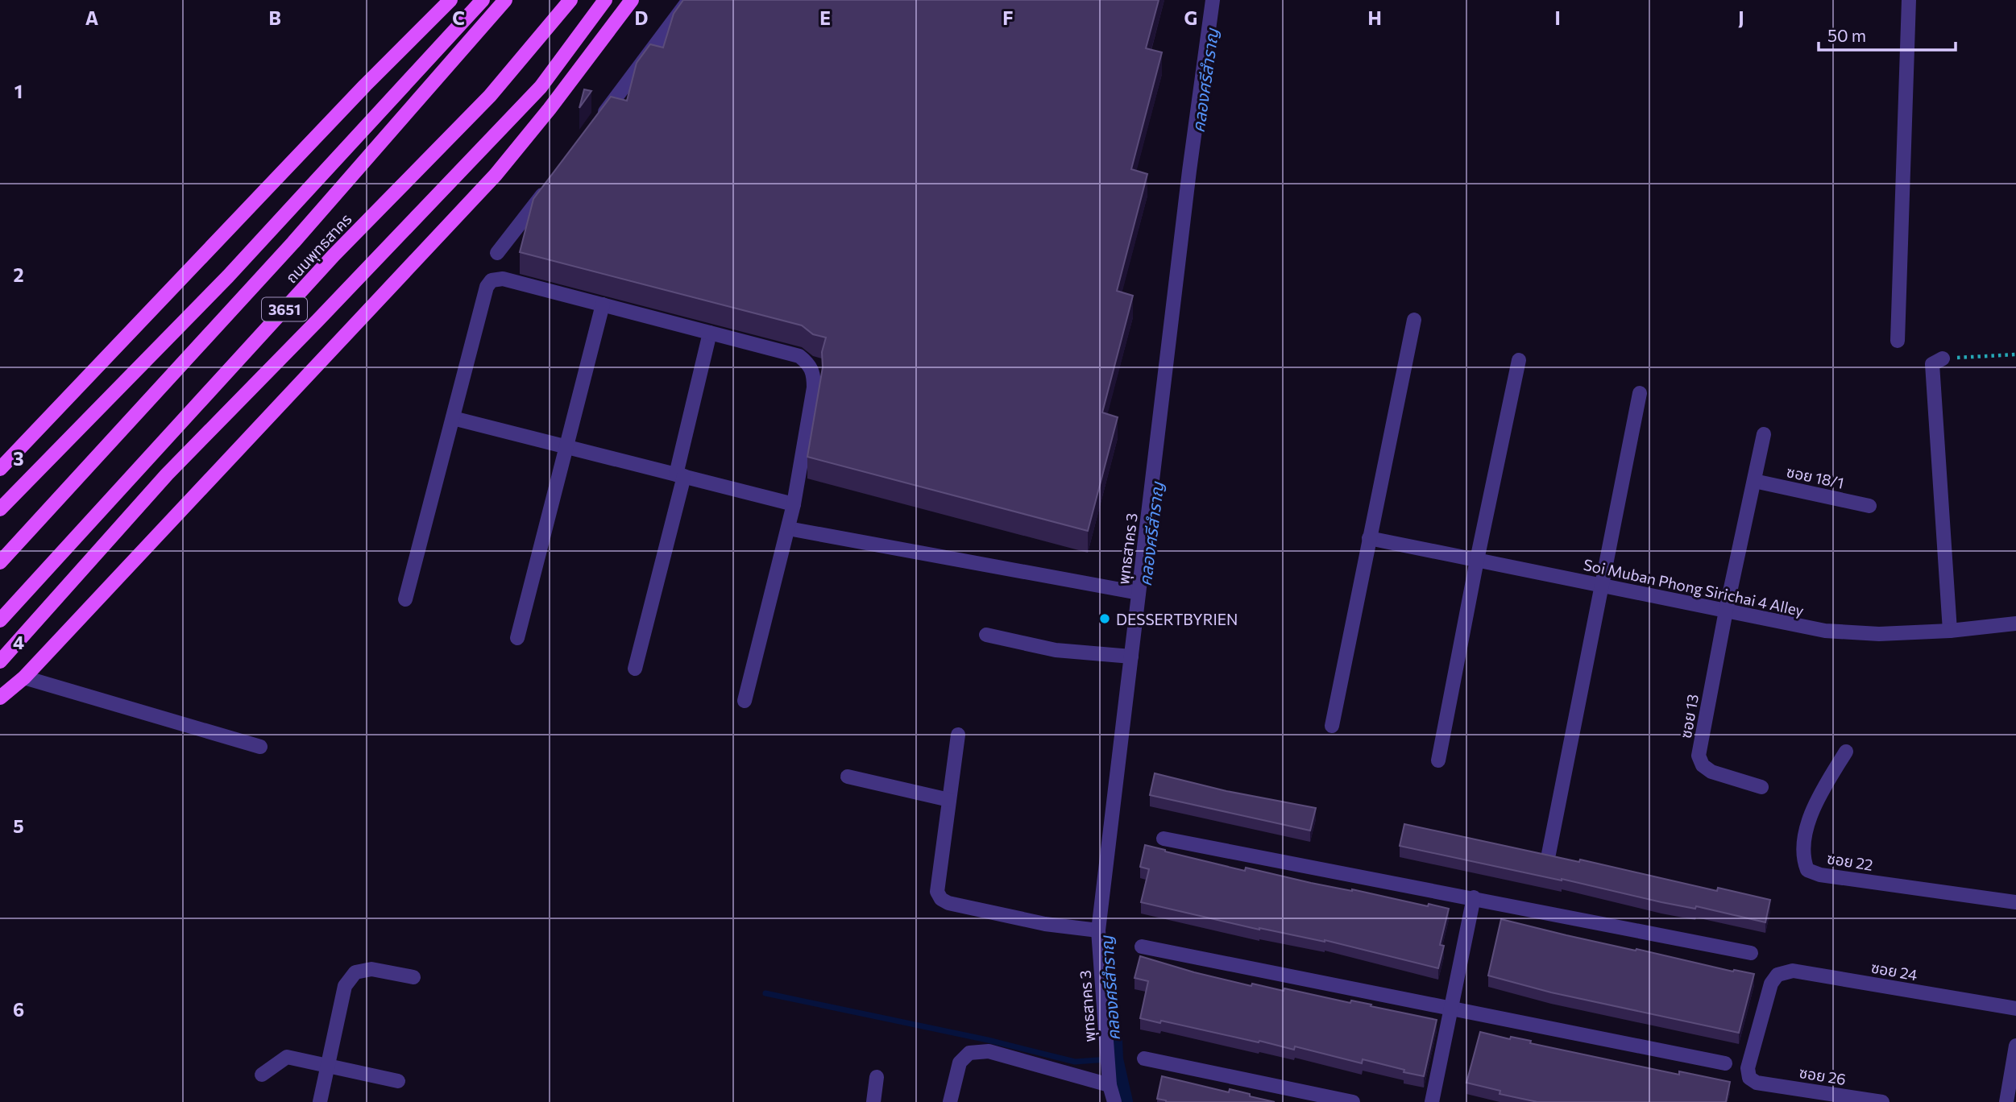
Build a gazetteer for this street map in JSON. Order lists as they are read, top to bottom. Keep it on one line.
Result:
{"streets":{"main road":["ถนนพุทธสาคร","3651"],"street":["ซอย 18/1","พุทธสาคร 3","Soi Muban Phong Sirichai 4 Alley","ซอย 13","ซอย 22","ซอย 24","ซอย 26"]},"crossings":[["ซอย 18/1","ซอย 13"],["Soi Muban Phong Sirichai 4 Alley","ซอย 13"],["ซอย 24","ซอย 26"]],"water":["คลองศรีสำราญ"],"places":["DESSERTBYRIEN"],"scale_bar":"50 m","grid":{"columns":["A","B","C","D","E","F","G","H","I","J"],"rows":["1","2","3","4","5","6"]}}
